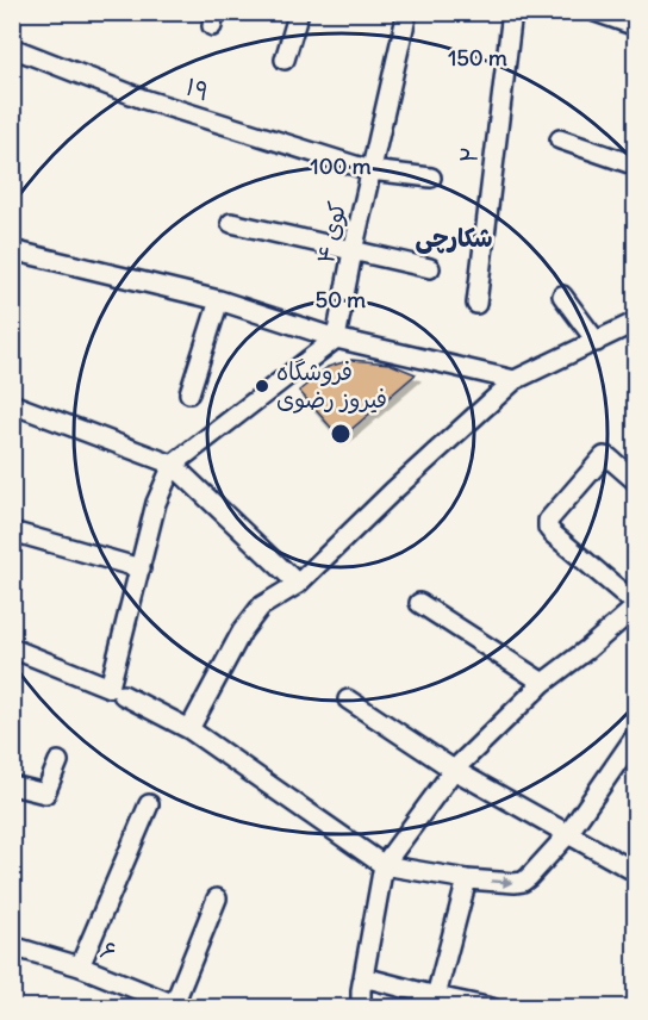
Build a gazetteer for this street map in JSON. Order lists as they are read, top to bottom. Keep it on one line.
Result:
{"streets":{"street":["۱۹","۲","کوی ۴","۶"]},"crossings":[["۱۹","کوی ۴"]],"districts":["شکارچی"],"places":["فروشگاه فیروز رضوی"],"rings":["150 m","100 m","50 m"]}
